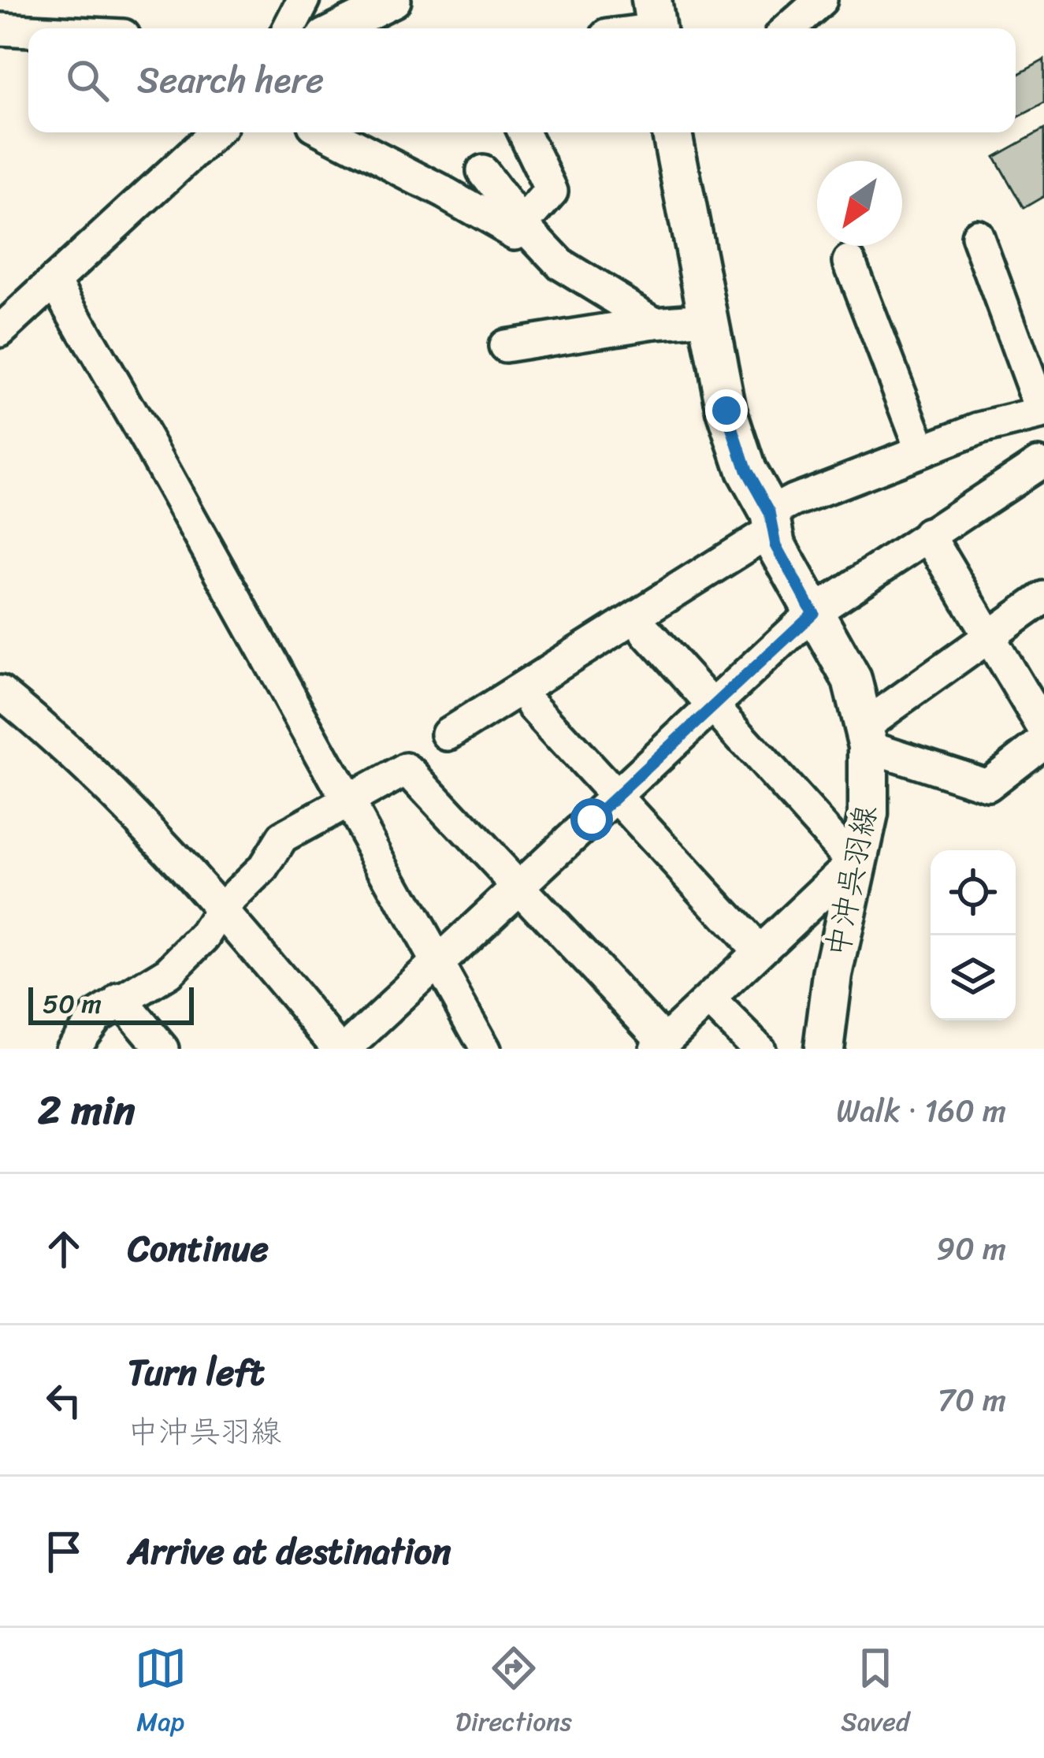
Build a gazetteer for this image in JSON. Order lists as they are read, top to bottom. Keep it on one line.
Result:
{"streets":{"main road":["中沖呉羽線"]},"scale_bar":"50 m","north":"bottom left","page":{"search":"Search here","scale":"50 m","heading":["2 min","Walk · 160 m"],"list":[["Continue","90 m"],["Turn left","中沖呉羽線","70 m"],"Arrive at destination"],"nav":["Map","Directions","Saved"]}}
